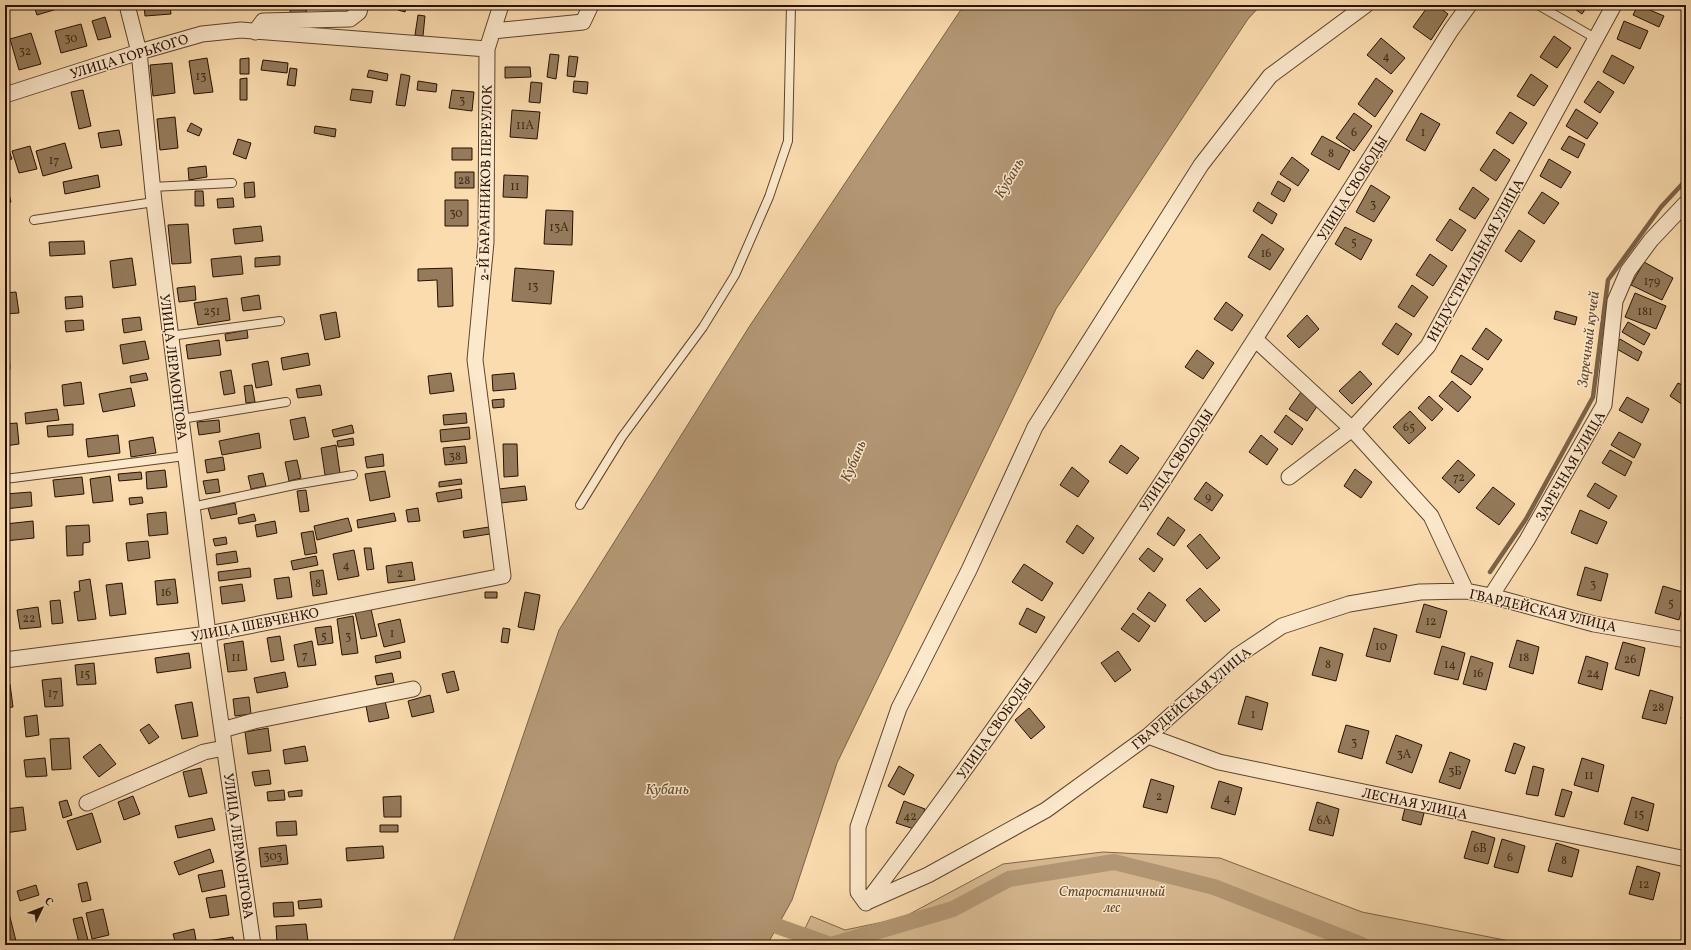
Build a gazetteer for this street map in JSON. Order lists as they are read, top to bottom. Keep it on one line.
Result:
{"streets":{"street":["УЛИЦА ГОРЬКОГО","2-Й БАРАННИКОВ ПЕРЕУЛОК","УЛИЦА СВОБОДЫ","ИНДУСТРИАЛЬНАЯ УЛИЦА","УЛИЦА ЛЕРМОНТОВА","ЗАРЕЧНАЯ УЛИЦА","ГВАРДЕЙСКАЯ УЛИЦА","УЛИЦА ШЕВЧЕНКО","ЛЕСНАЯ УЛИЦА"]},"crossings":[["УЛИЦА ГОРЬКОГО","2-Й БАРАННИКОВ ПЕРЕУЛОК"],["УЛИЦА ГОРЬКОГО","УЛИЦА ЛЕРМОНТОВА"],["2-Й БАРАННИКОВ ПЕРЕУЛОК","УЛИЦА ШЕВЧЕНКО"],["УЛИЦА СВОБОДЫ","ГВАРДЕЙСКАЯ УЛИЦА"],["УЛИЦА ЛЕРМОНТОВА","УЛИЦА ШЕВЧЕНКО"],["ЗАРЕЧНАЯ УЛИЦА","ГВАРДЕЙСКАЯ УЛИЦА"],["ГВАРДЕЙСКАЯ УЛИЦА","ЛЕСНАЯ УЛИЦА"]],"water":["Кубань","Заречный кучей"],"parks":["Старостаничный лес"],"house_numbers":["30","32","4","13","3","11А","6","1","8","17","28","11","3","30","13А","5","16","179","13","251","181","65","38","72","9","4","2","8","3","16","5","22","12","1","5","3","10","7","11","18","26","8","14","16","24","15","17","28","1","3","3А","3Б","11","2","4","15","42","6А","6В","303","6","8","12"],"north":"top right"}
